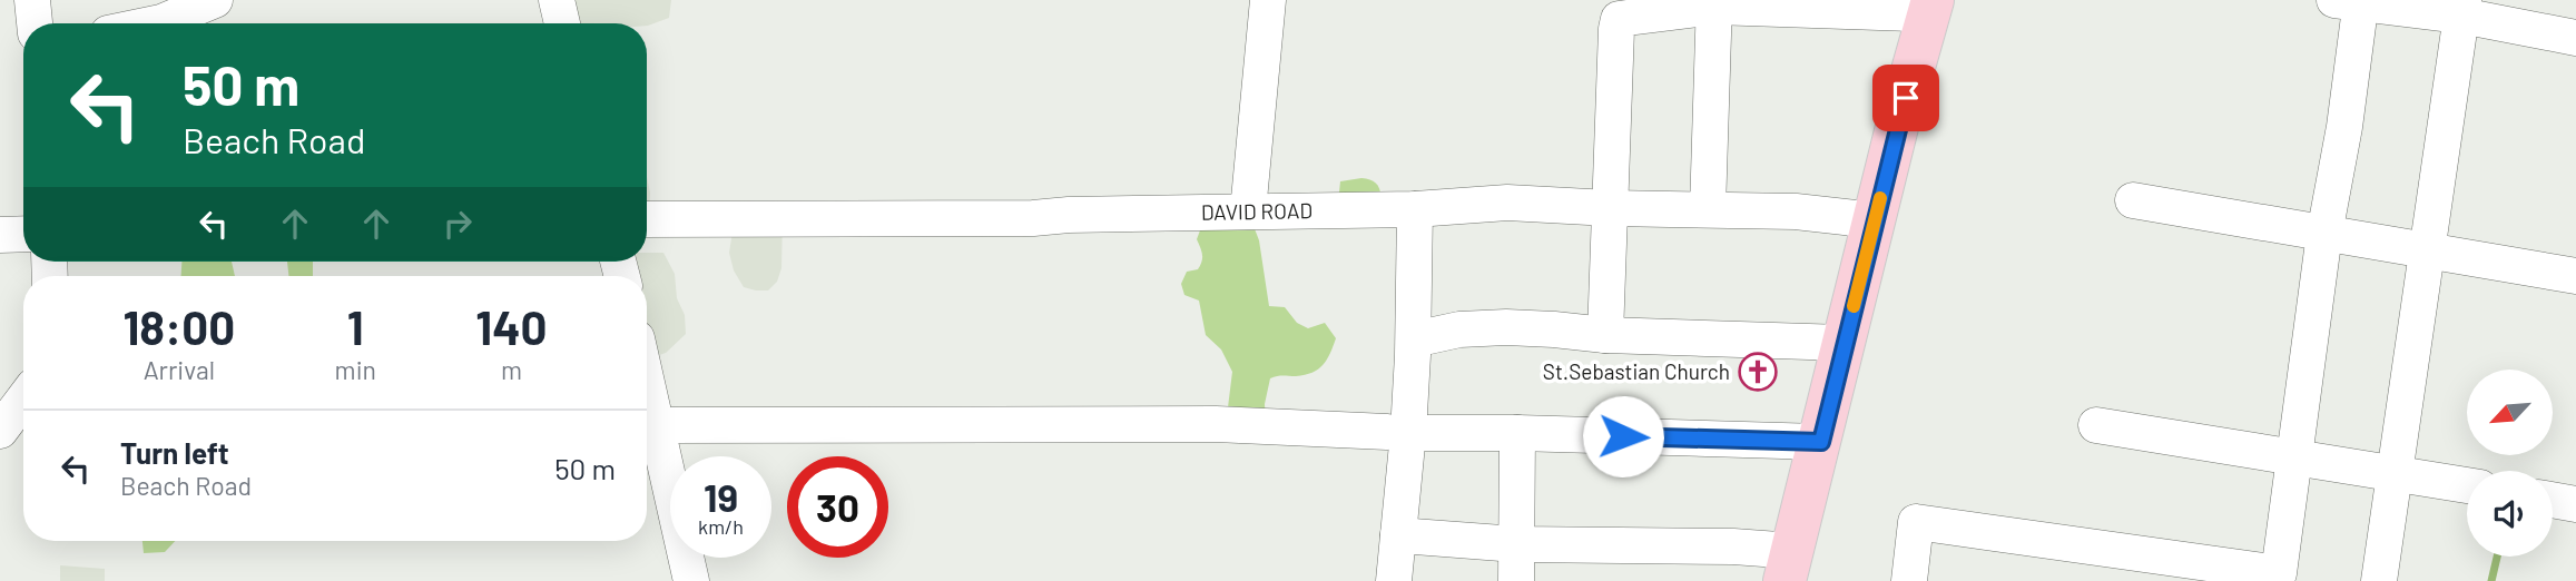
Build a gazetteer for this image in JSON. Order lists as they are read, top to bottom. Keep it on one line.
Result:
{"streets":{"street":["DAVID ROAD"]},"places":{"church":["St.Sebastian Church"]},"north":"bottom left","page":{"turn":["50 m","Beach Road"],"eta":["18:00","Arrival","1","min","140","m"],"list":[{"name":"Turn left","note":"Beach Road","value":"50 m"}],"speed":"19 km/h","limit":"30"}}
